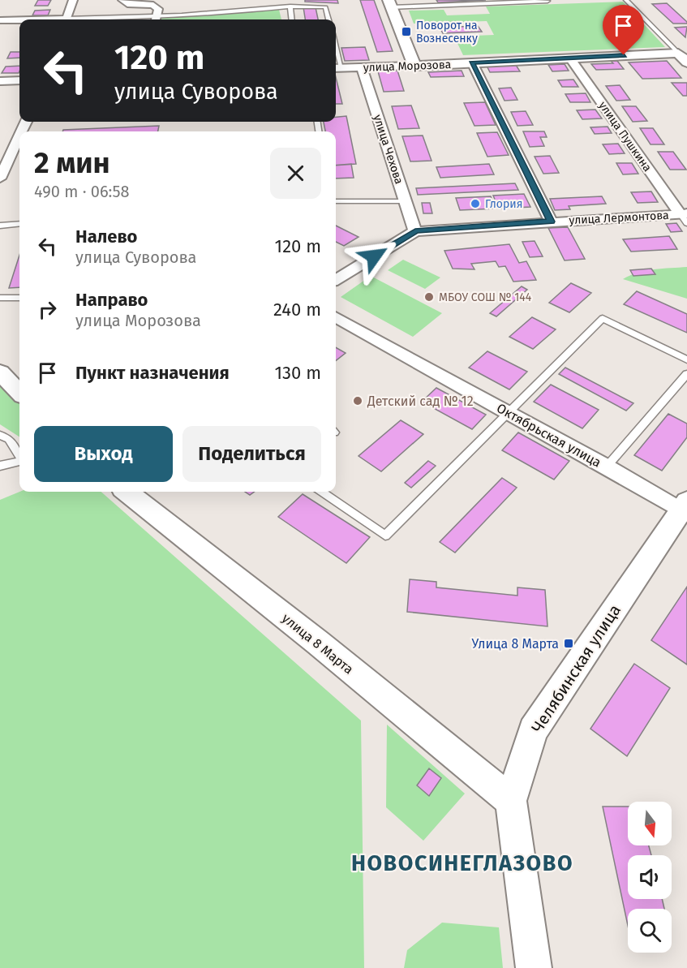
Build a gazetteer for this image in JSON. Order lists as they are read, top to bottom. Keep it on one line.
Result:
{"streets":{"street":["улица Морозова","улица Пушкина","улица Чехова","улица Лермонтова","Октябрьская улица","улица 8 Марта","Челябинская улица"]},"crossings":[["улица Морозова","улица Пушкина"],["улица Морозова","улица Чехова"],["улица Пушкина","улица Лермонтова"],["улица Чехова","улица Лермонтова"],["Октябрьская улица","Челябинская улица"],["улица 8 Марта","Челябинская улица"]],"districts":["НОВОСИНЕГЛАЗОВО"],"places":{"transit":["Поворот на Вознесенку","Улица 8 Марта"],"other":["Глория","МБОУ СОШ № 144","Детский сад № 12"]},"north":"bottom","page":{"turn":["120 m","улица Суворова"],"heading":["2 мин","490 m · 06:58"],"list":[{"name":"Налево","note":"улица Суворова","value":"120 m"},{"name":"Направо","note":"улица Морозова","value":"240 m"},{"name":"Пункт назначения","value":"130 m"}],"buttons":["Выход","Поделиться"]}}
